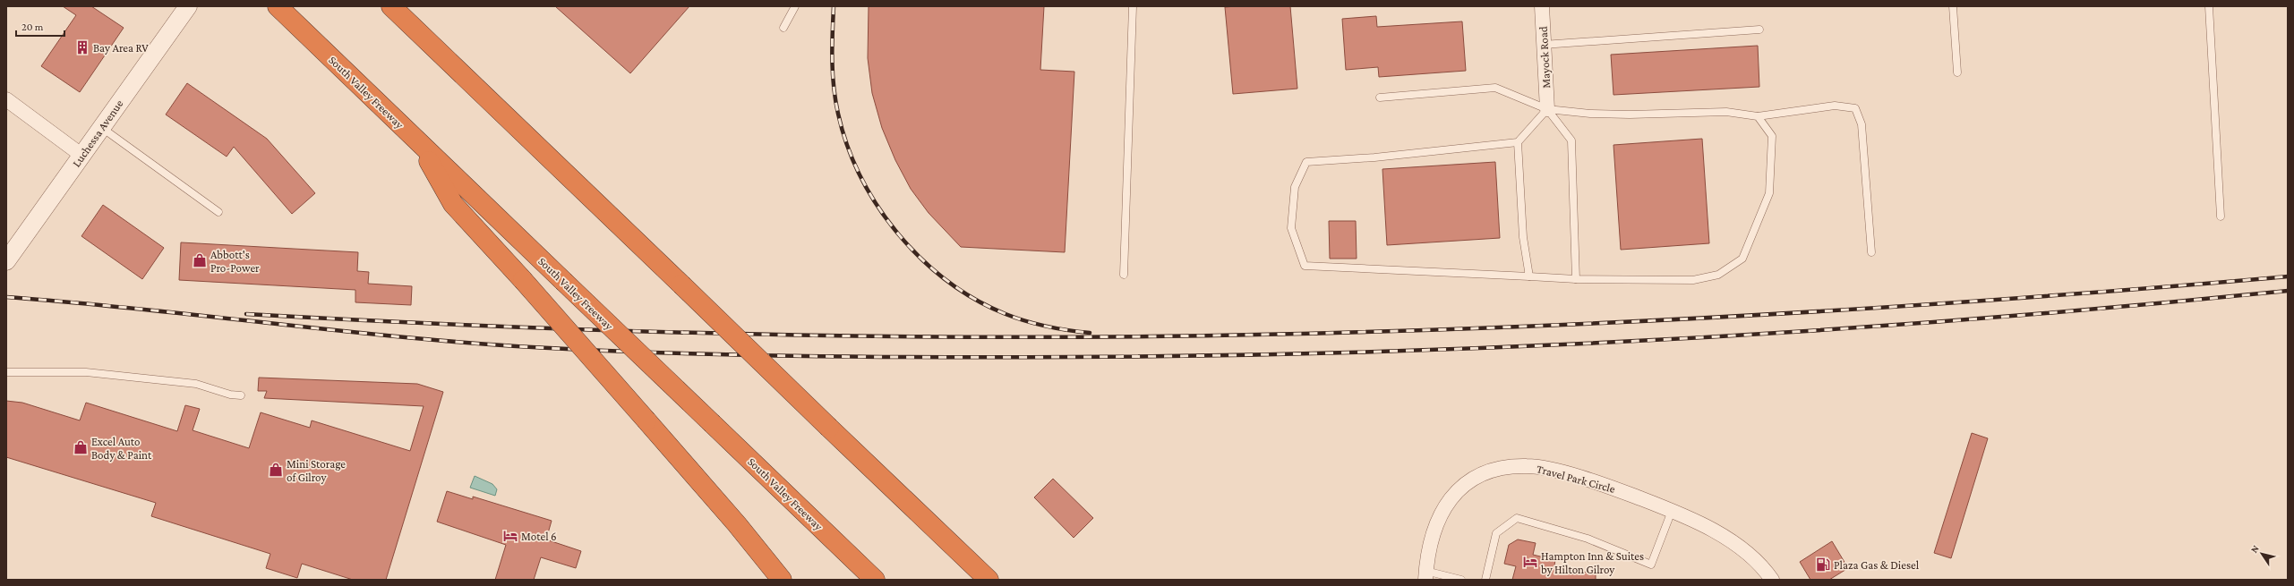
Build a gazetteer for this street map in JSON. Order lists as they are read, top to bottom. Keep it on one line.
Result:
{"streets":{"highway":["South Valley Freeway"],"street":["Mayock Road","Luchessa Avenue","Travel Park Circle"]},"places":{"building":["Bay Area RV"],"shop":["Abbott's Pro-Power","Excel Auto Body & Paint","Mini Storage of Gilroy"],"hotel":["Motel 6","Hampton Inn & Suites by Hilton Gilroy"],"fuel station":["Plaza Gas & Diesel"]},"scale_bar":"20 m","north":"top left"}
